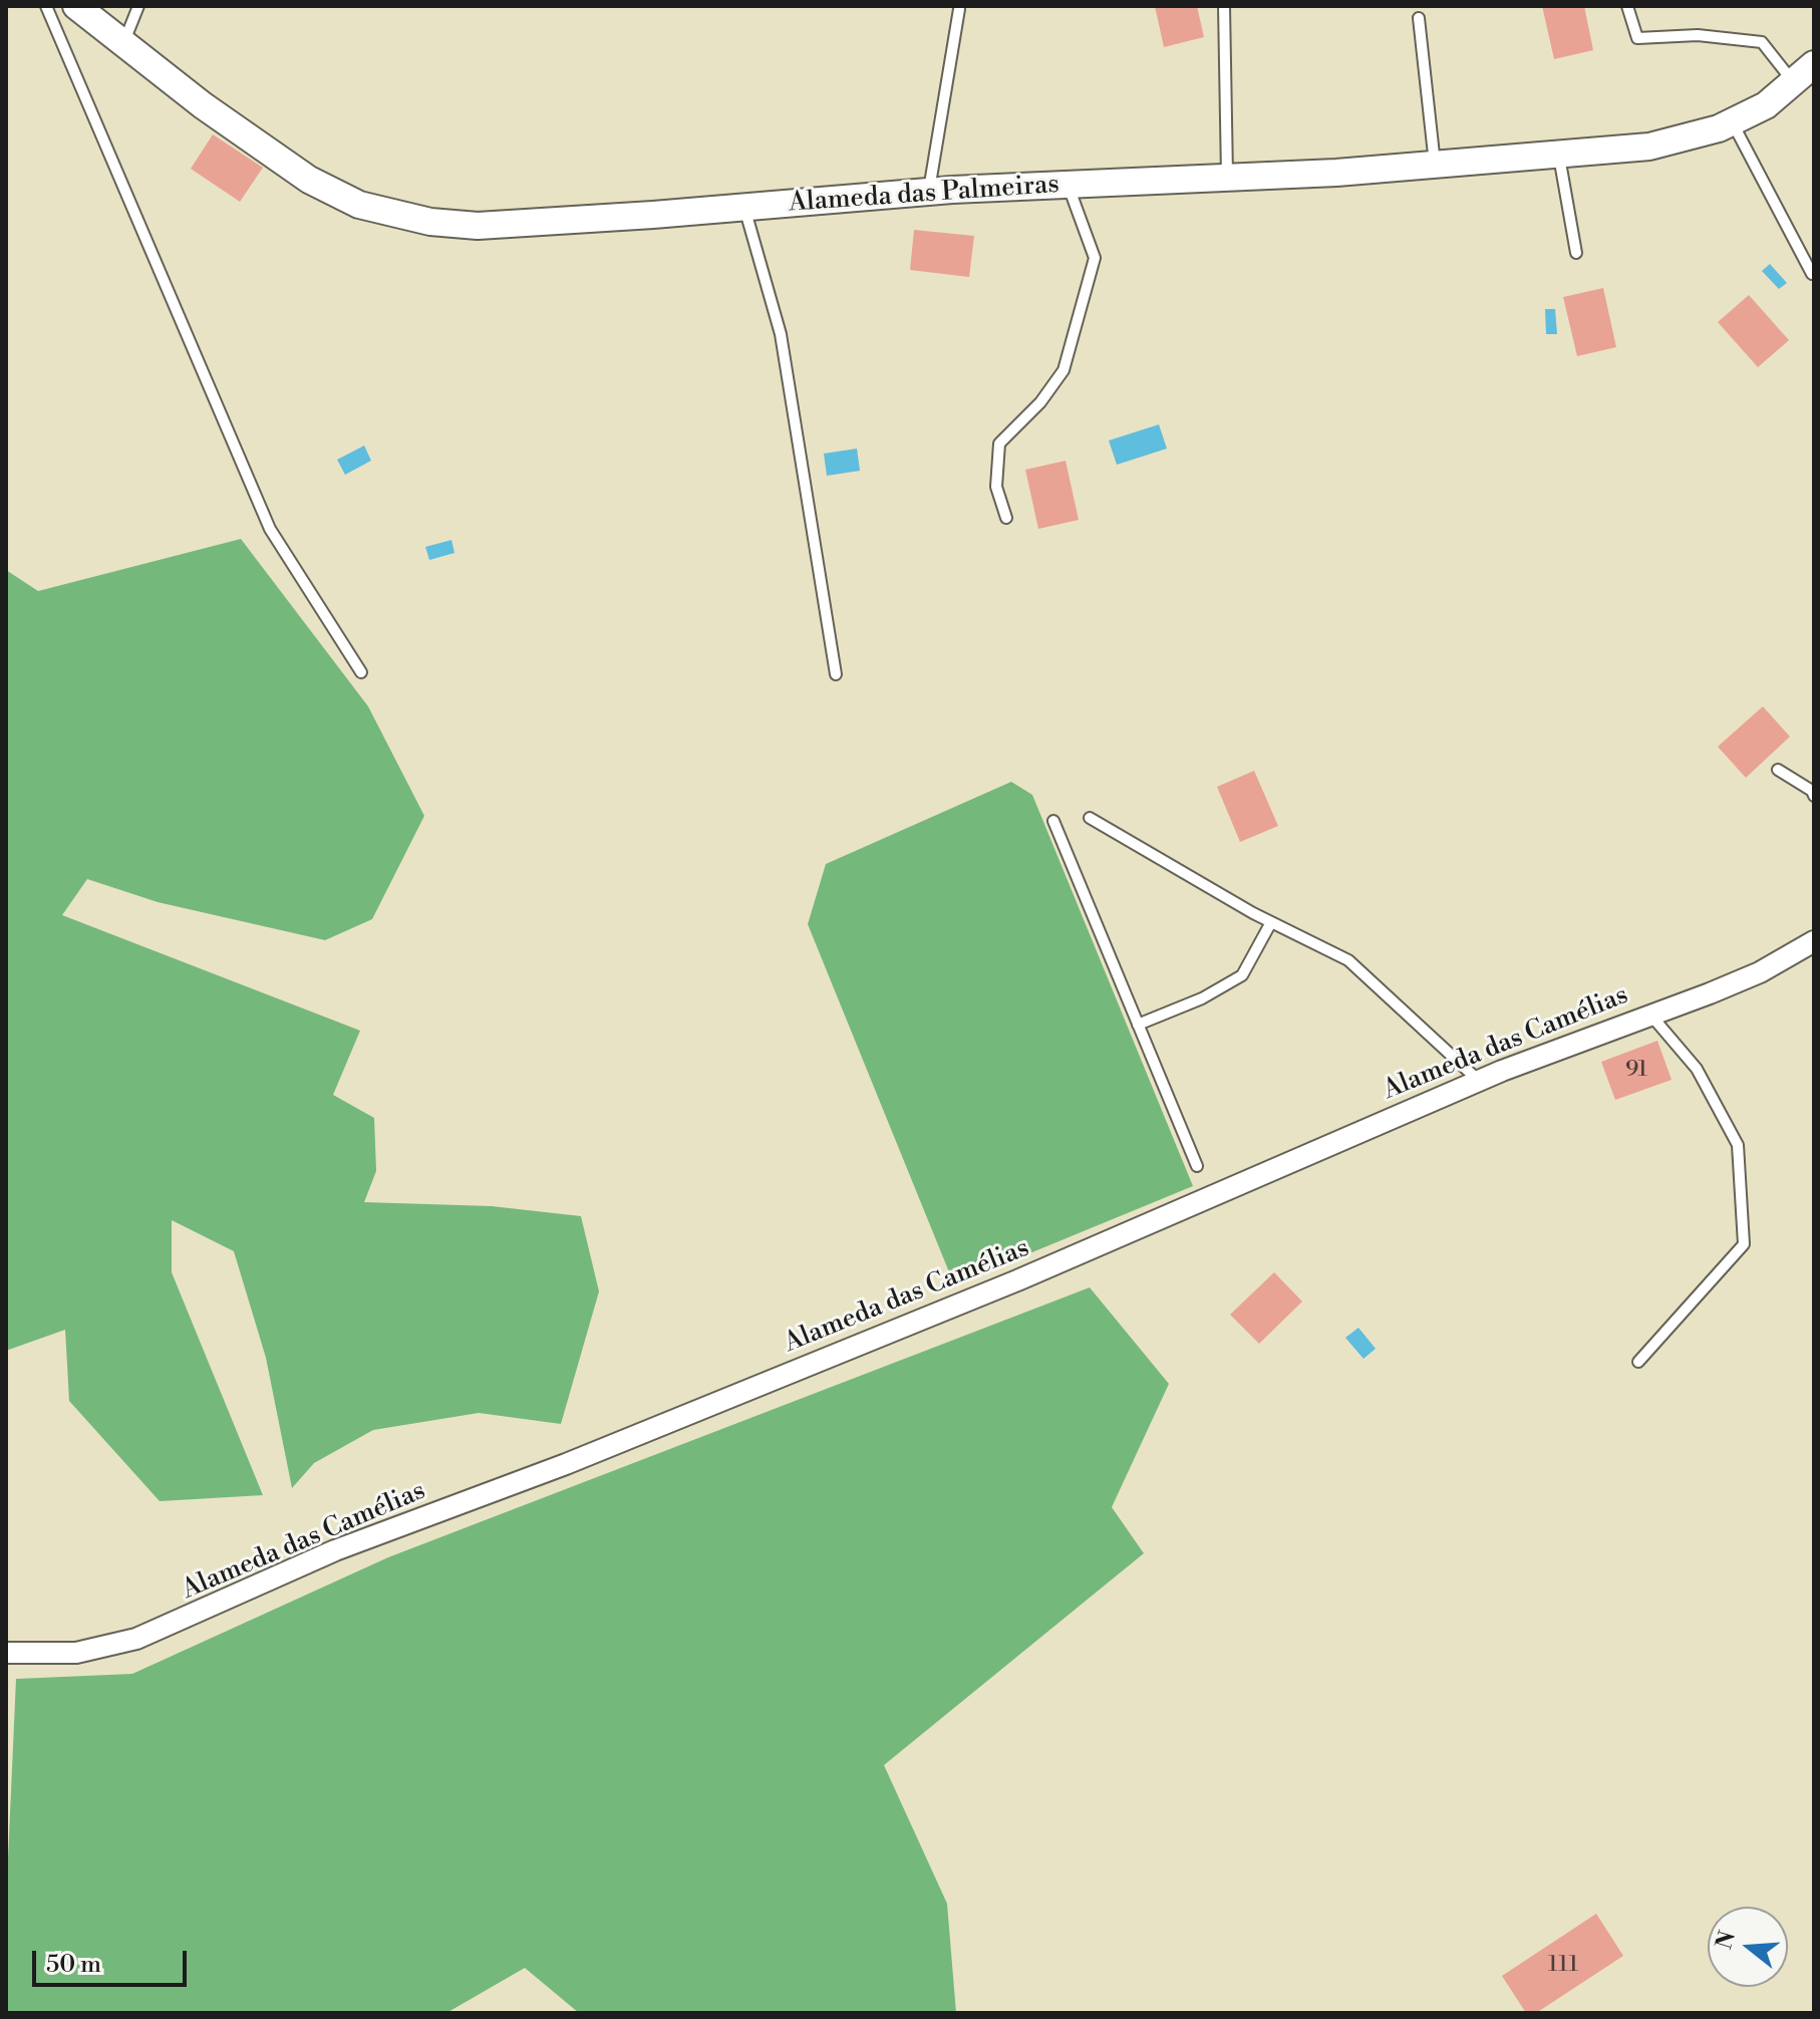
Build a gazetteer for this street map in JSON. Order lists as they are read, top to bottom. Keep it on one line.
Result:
{"streets":{"street":["Alameda das Palmeiras","Alameda das Camélias"]},"house_numbers":["91","111"],"scale_bar":"50 m","north":"left"}
